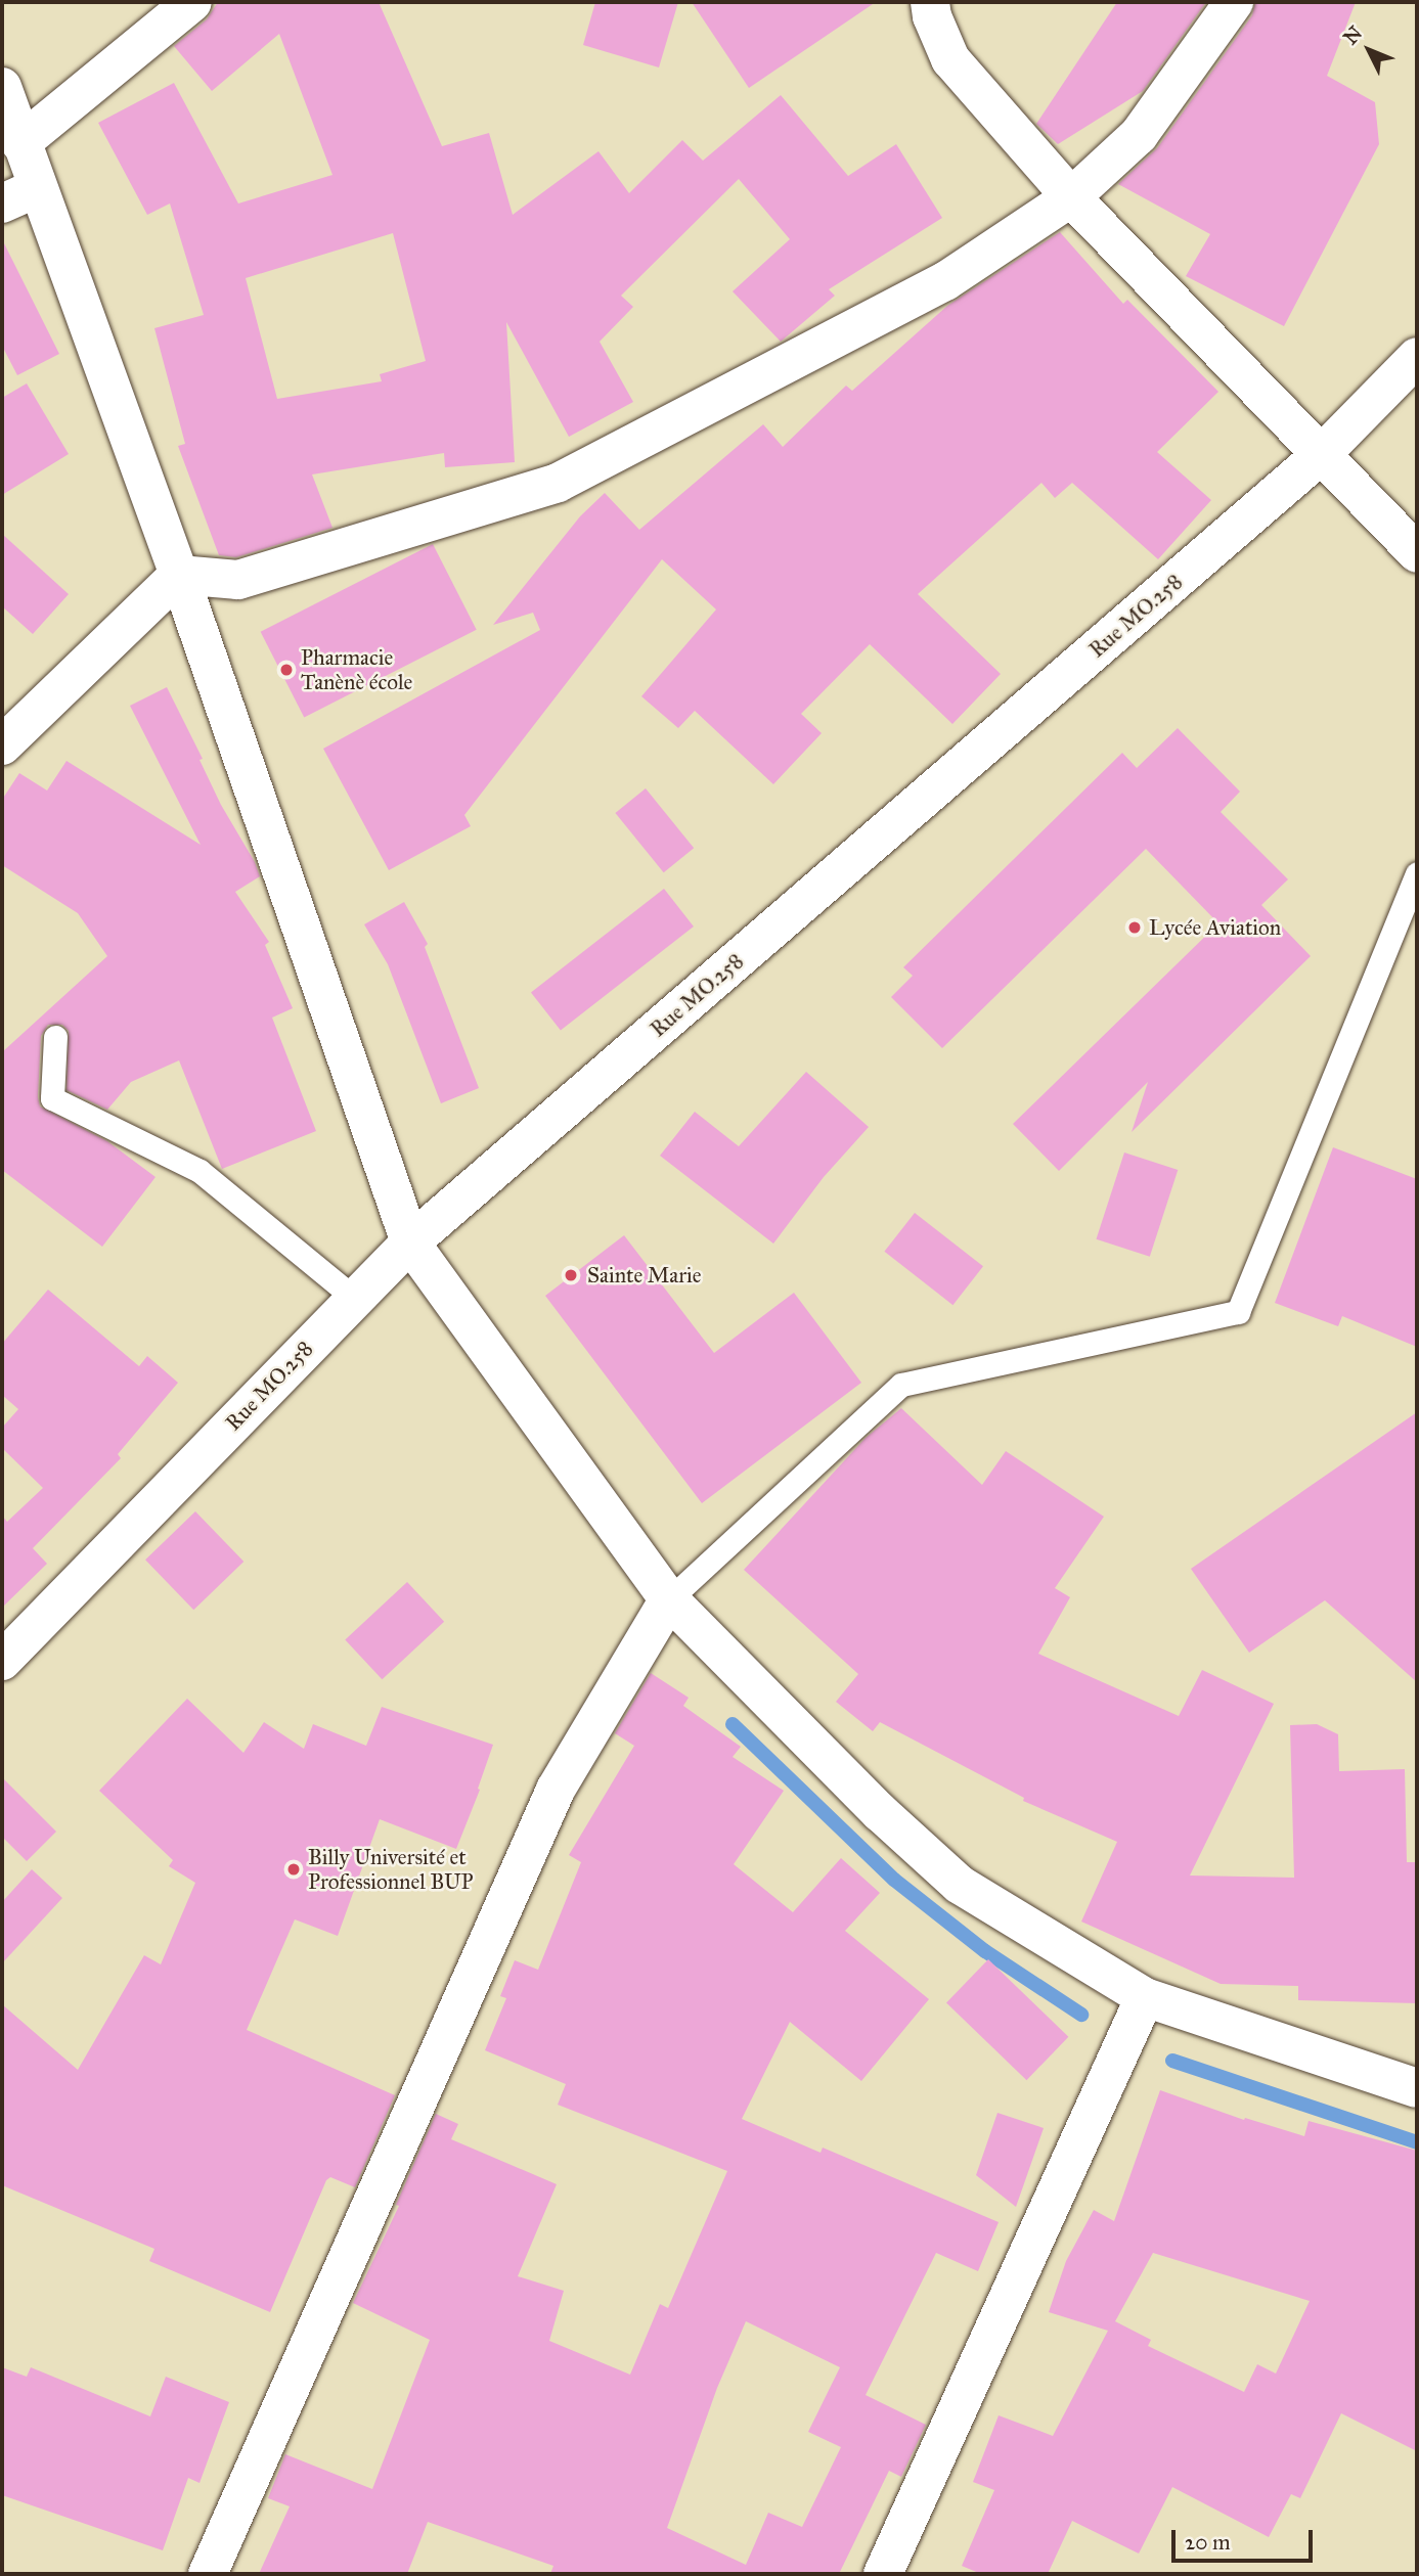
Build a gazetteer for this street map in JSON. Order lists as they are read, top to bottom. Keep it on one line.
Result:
{"streets":{"street":["Rue MO.258"]},"places":["Pharmacie Tanènè école","Lycée Aviation","Sainte Marie","Billy Université et Professionnel BUP"],"scale_bar":"20 m","north":"top left"}
